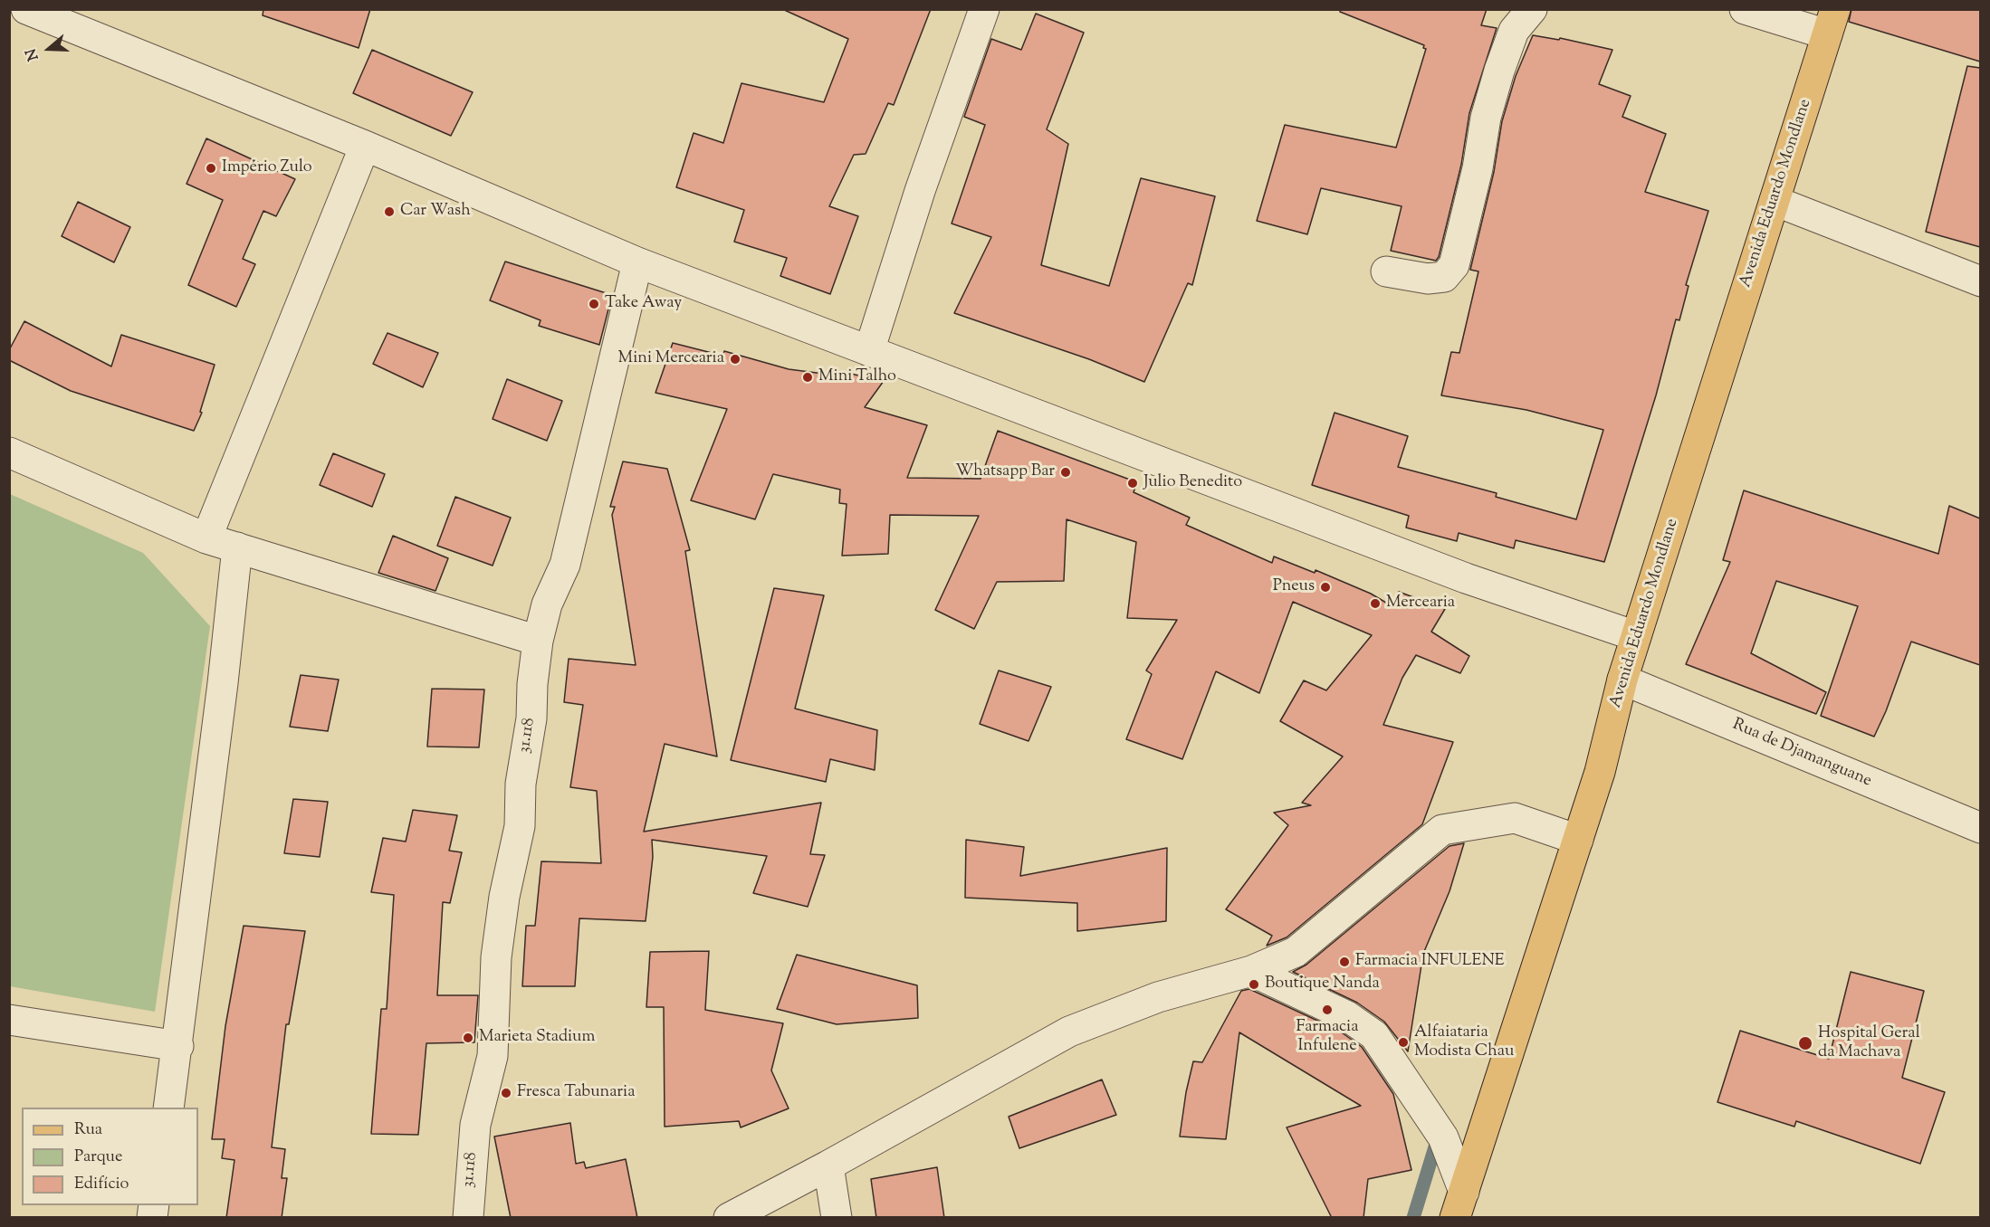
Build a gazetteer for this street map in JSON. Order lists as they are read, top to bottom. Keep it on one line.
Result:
{"streets":{"main road":["Avenida Eduardo Mondlane"],"street":["31.118","Rua de Djamanguane"]},"crossings":[["Avenida Eduardo Mondlane","Rua de Djamanguane"]],"places":["Império Zulo","Car Wash","Take Away","Mini Mercearia","Mini Talho","Whatsapp Bar","Julio Benedito","Pneus","Mercearia","Farmacia INFULENE","Boutique Nanda","Farmacia Infulene","Marieta Stadium","Alfaiataria Modista Chau","Hospital Geral da Machava","Fresca Tabunaria"],"legend":["Rua","Parque","Edifício"],"north":"left"}
